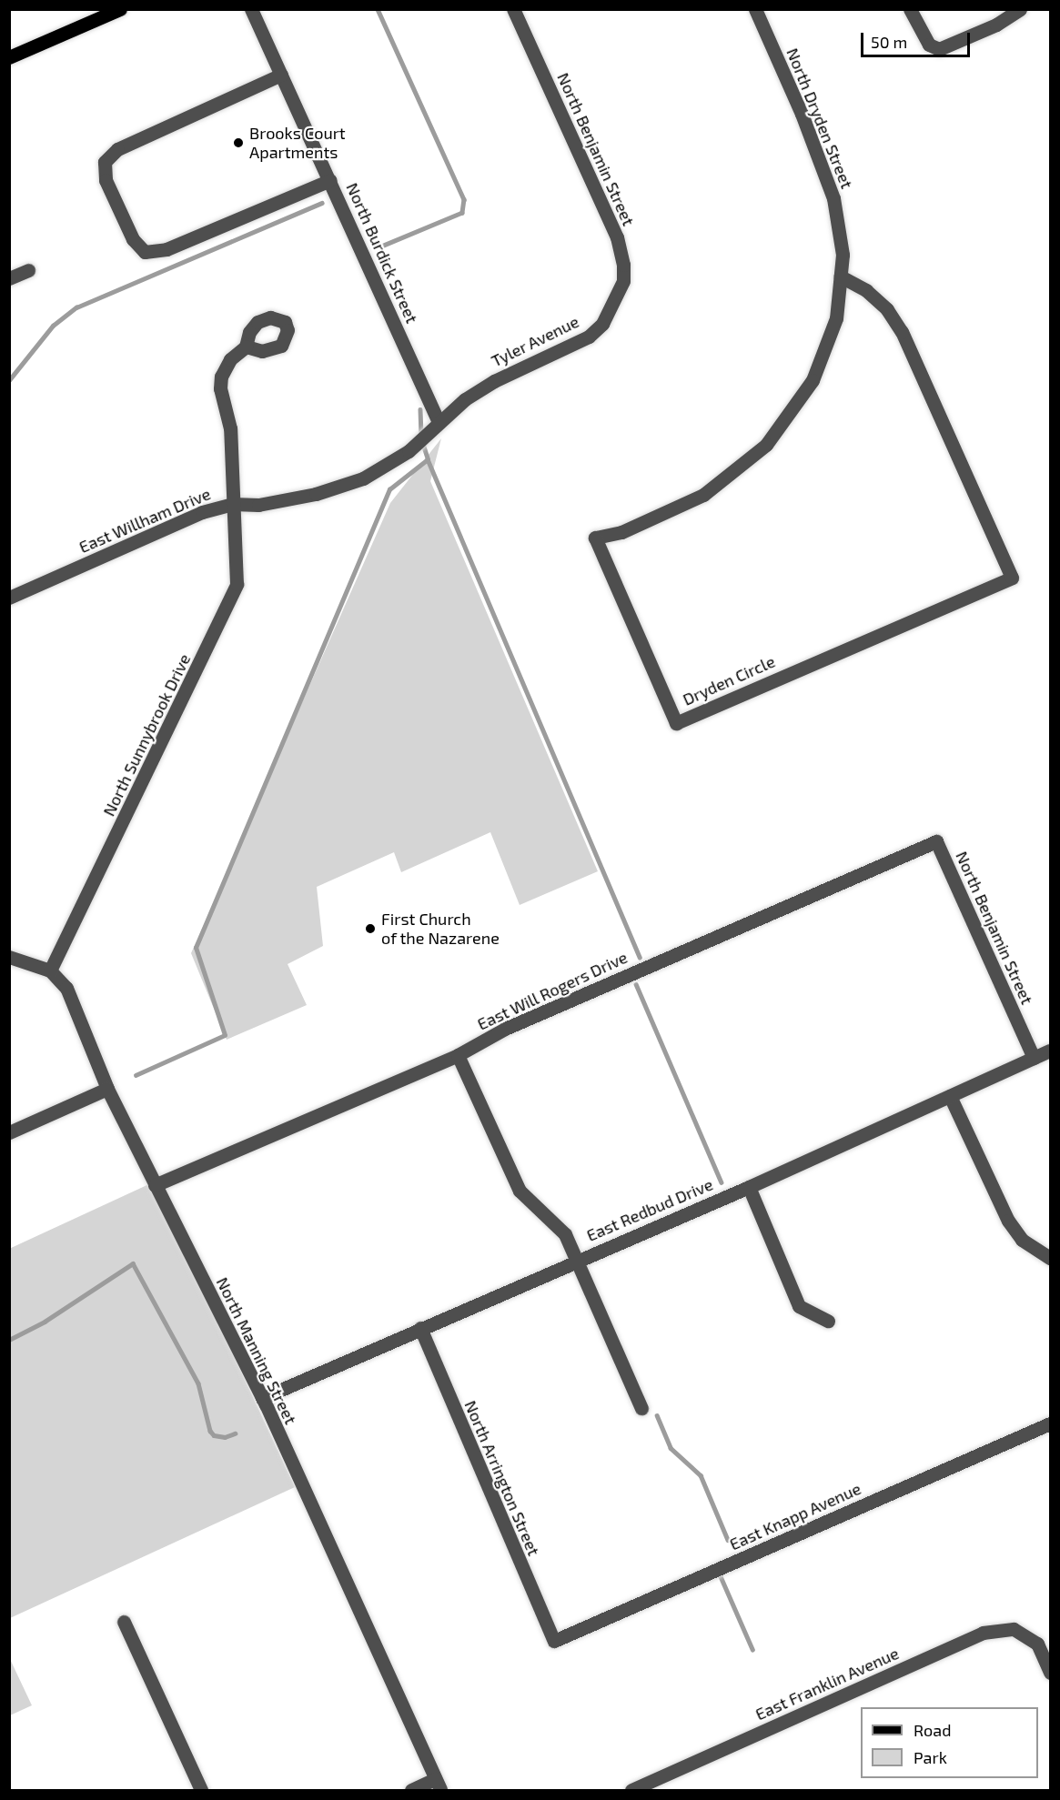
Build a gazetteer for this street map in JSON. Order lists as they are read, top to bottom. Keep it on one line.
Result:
{"streets":{"street":["North Dryden Street","North Benjamin Street","North Burdick Street","Tyler Avenue","East Willham Drive","Dryden Circle","North Sunnybrook Drive","East Will Rogers Drive","East Redbud Drive","North Manning Street","North Arrington Street","East Knapp Avenue","East Franklin Avenue"]},"crossings":[["North Dryden Street","Dryden Circle"],["North Benjamin Street","Tyler Avenue"],["North Benjamin Street","East Will Rogers Drive"],["North Benjamin Street","East Redbud Drive"],["North Burdick Street","East Willham Drive"],["Tyler Avenue","East Willham Drive"],["East Willham Drive","North Sunnybrook Drive"],["North Sunnybrook Drive","North Manning Street"],["East Will Rogers Drive","North Manning Street"],["East Redbud Drive","North Manning Street"],["East Redbud Drive","North Arrington Street"],["North Arrington Street","East Knapp Avenue"]],"places":["Brooks Court Apartments","First Church of the Nazarene"],"legend":["Road","Park"],"scale_bar":"50 m"}
